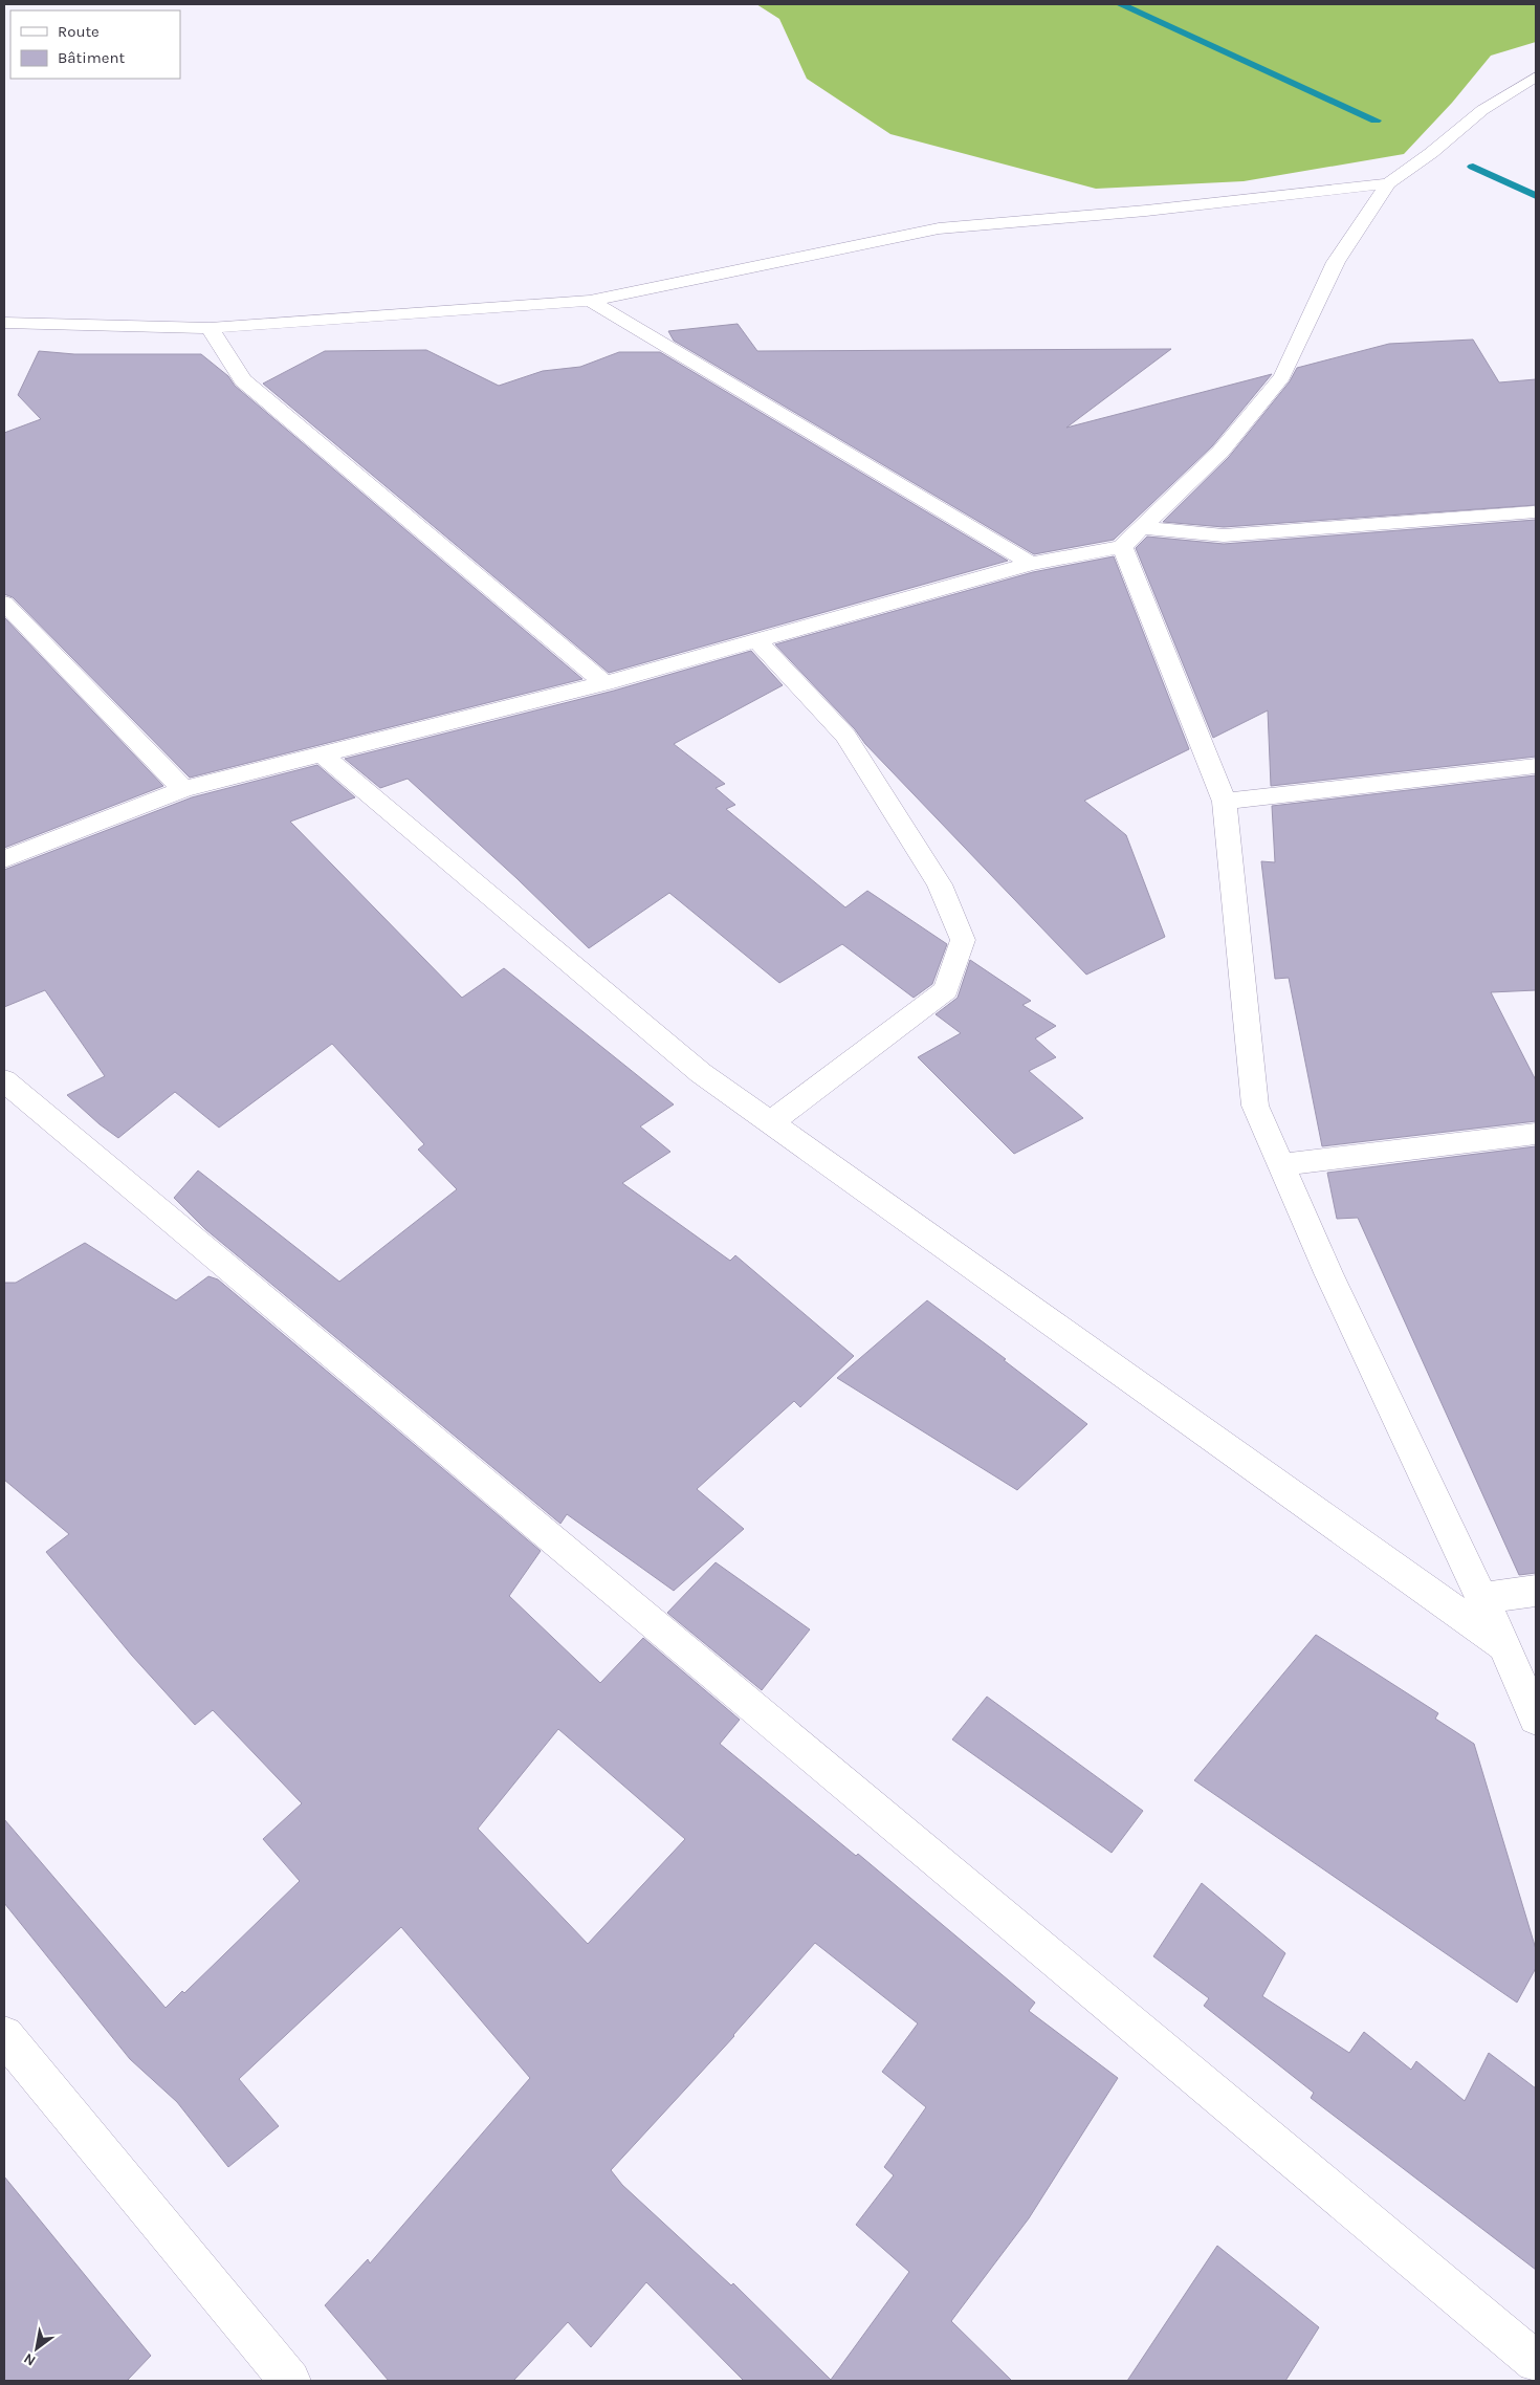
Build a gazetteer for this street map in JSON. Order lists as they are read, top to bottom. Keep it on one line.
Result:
{"legend":["Route","Bâtiment"],"north":"bottom left"}
